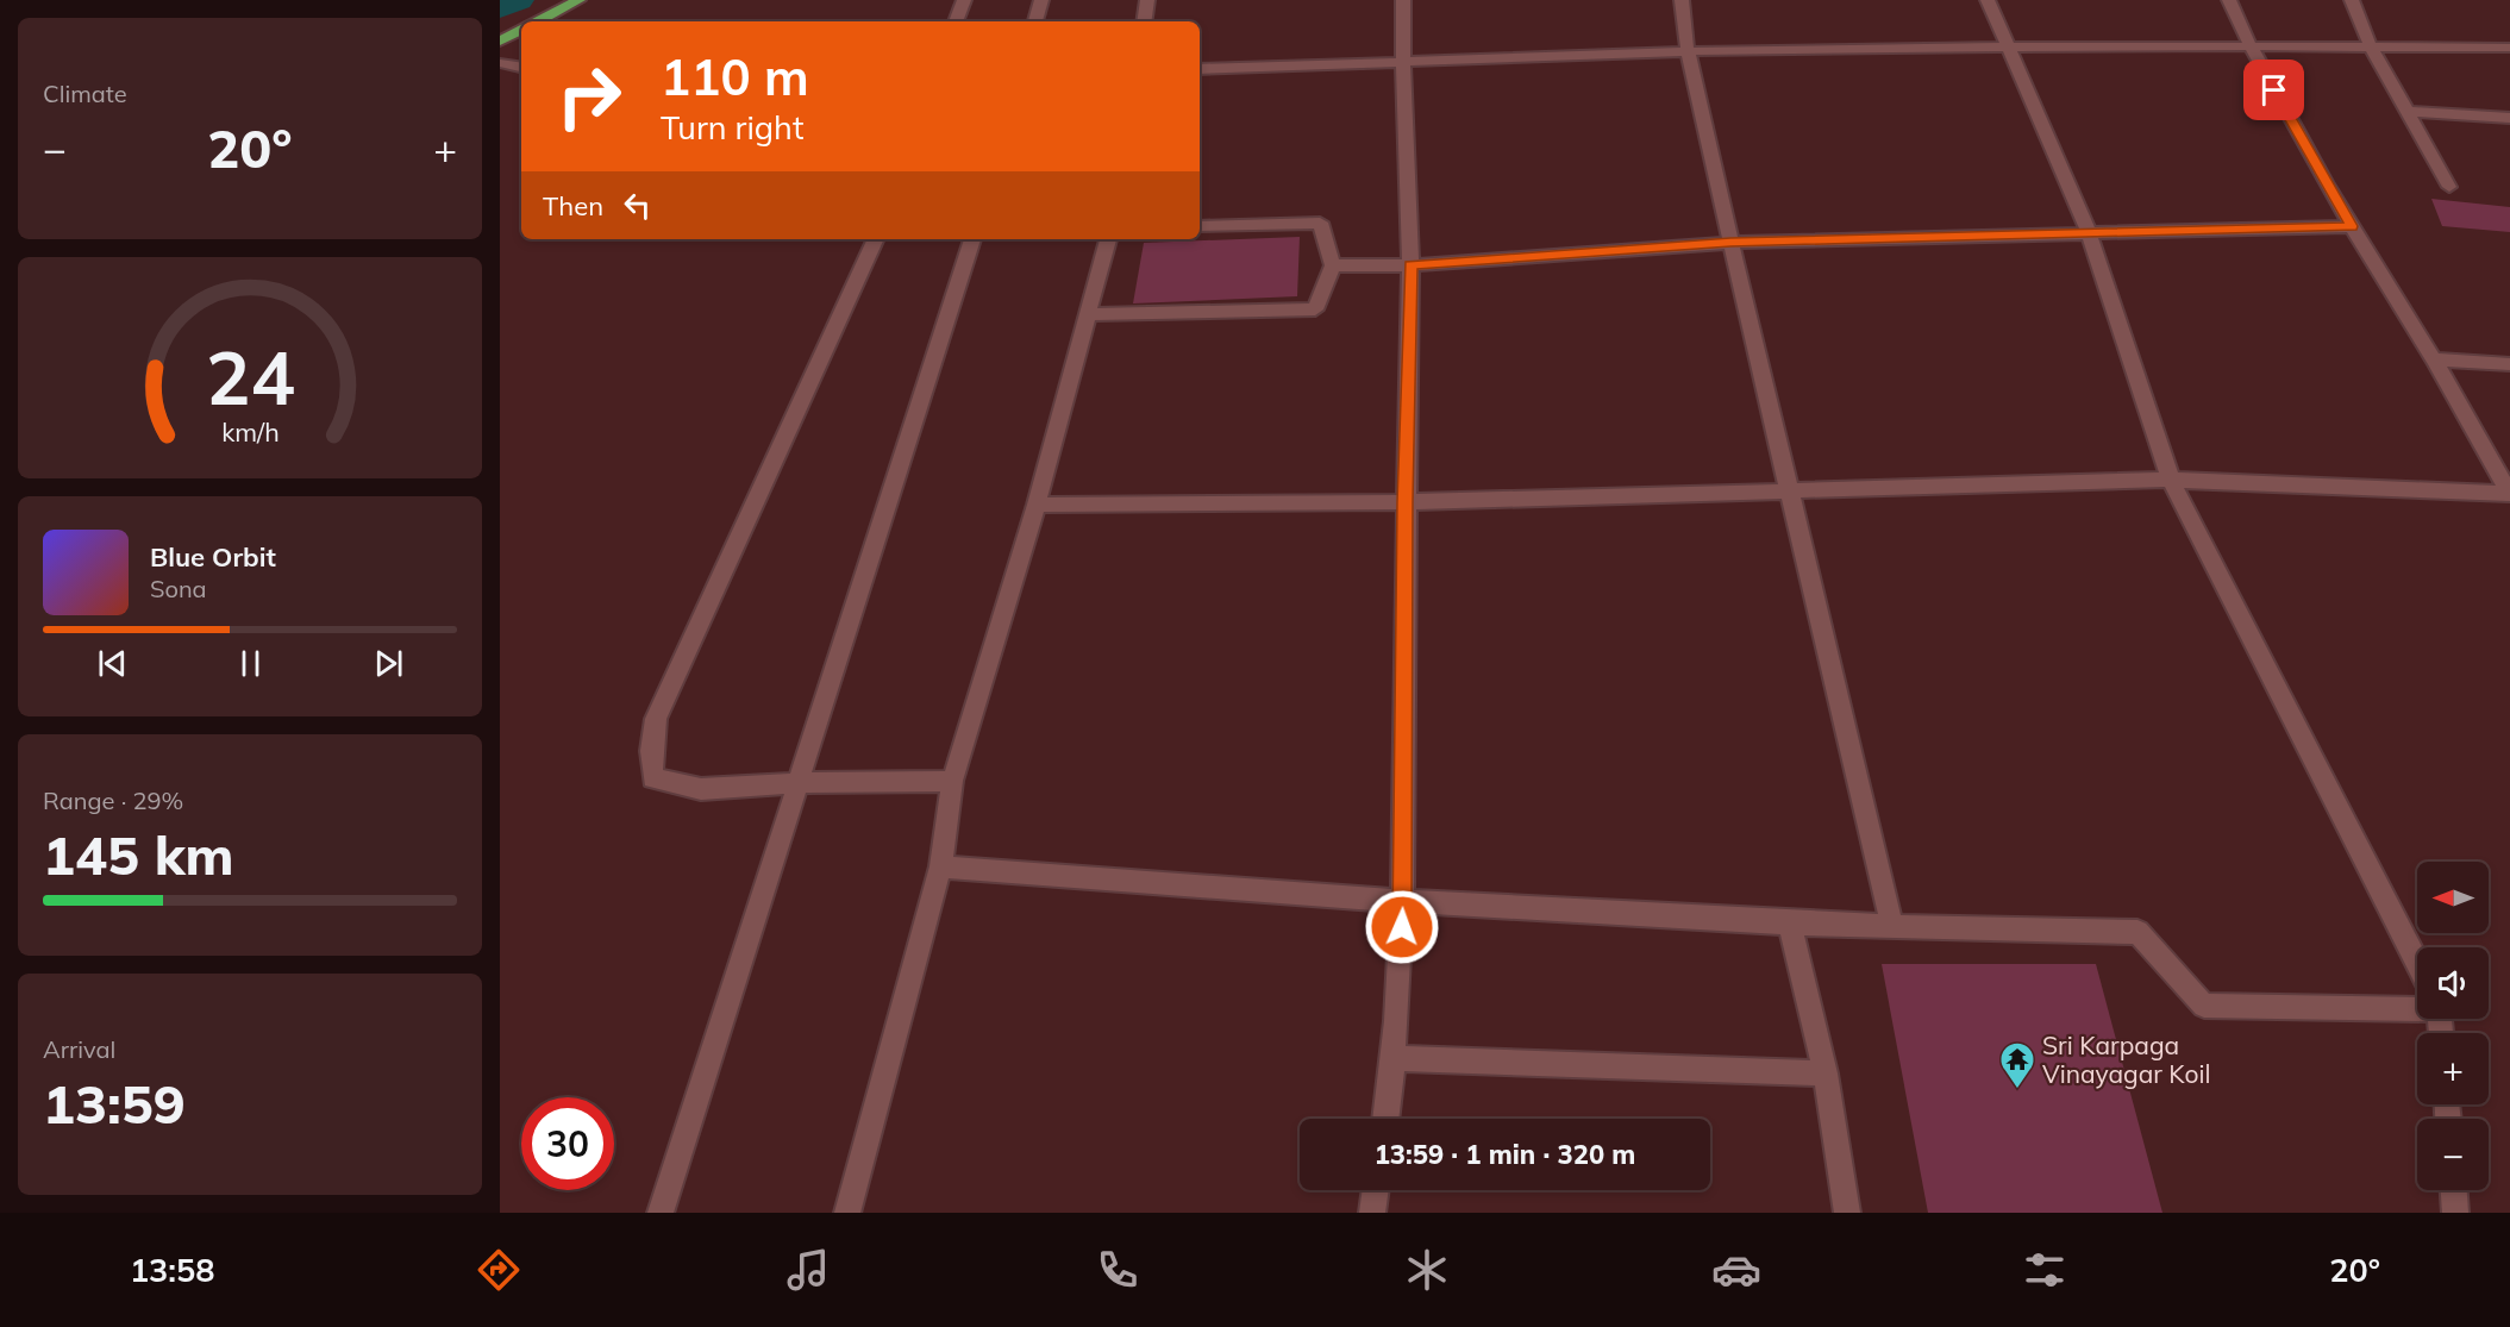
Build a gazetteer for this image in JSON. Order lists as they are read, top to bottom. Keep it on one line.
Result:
{"places":{"temple":["Sri Karpaga Vinayagar Koil"]},"north":"left","page":{"tile":["Climate",["Range · 29%","145 km"],["Arrival","13:59"]],"turn":["110 m","Turn right"],"heat":["−","20°","+"],"then":"Then","song":["Blue Orbit","Sona"],"map_buttons":["+","−"],"limit":"30","trip":"13:59 · 1 min · 320 m","tabs":["13:58","20°"],"gauge":["24","km/h"]}}
